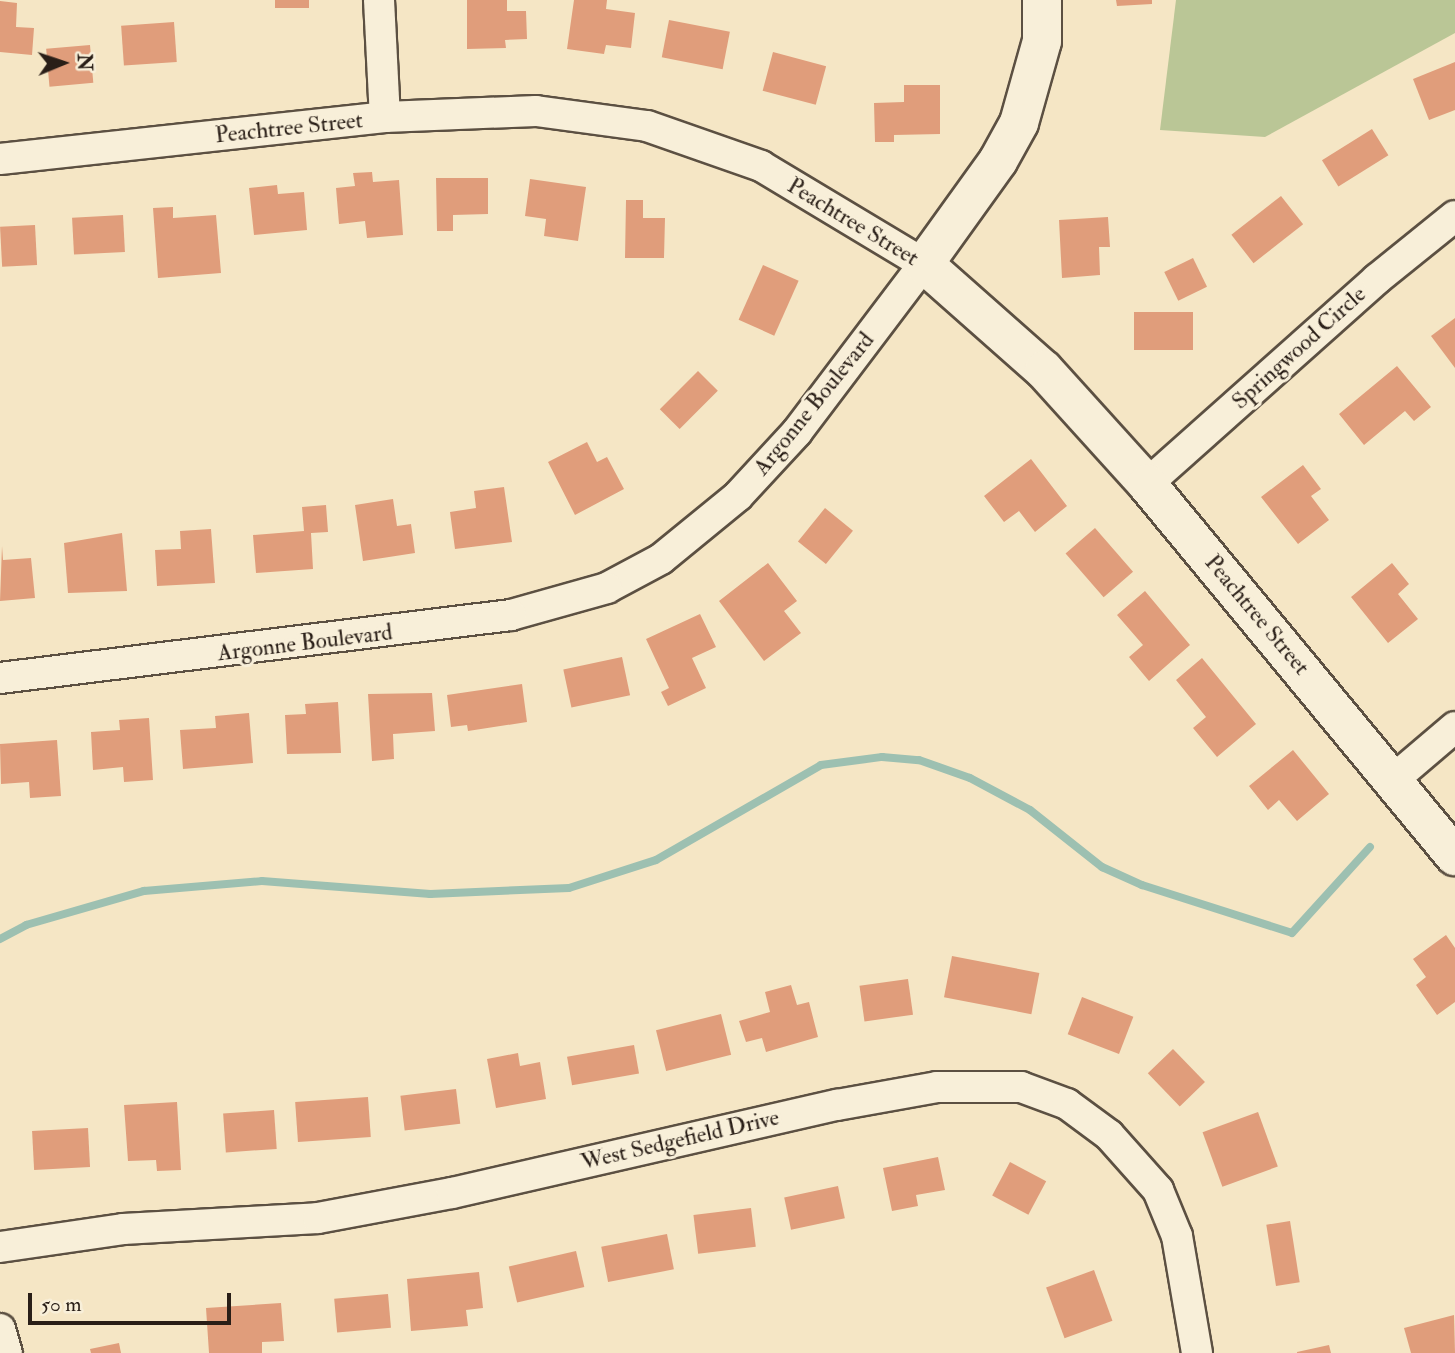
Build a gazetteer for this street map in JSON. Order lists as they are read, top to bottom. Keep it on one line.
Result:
{"streets":{"street":["Peachtree Street","Springwood Circle","Argonne Boulevard","West Sedgefield Drive"]},"crossings":[["Peachtree Street","Springwood Circle"],["Peachtree Street","Argonne Boulevard"]],"scale_bar":"50 m","north":"right"}
